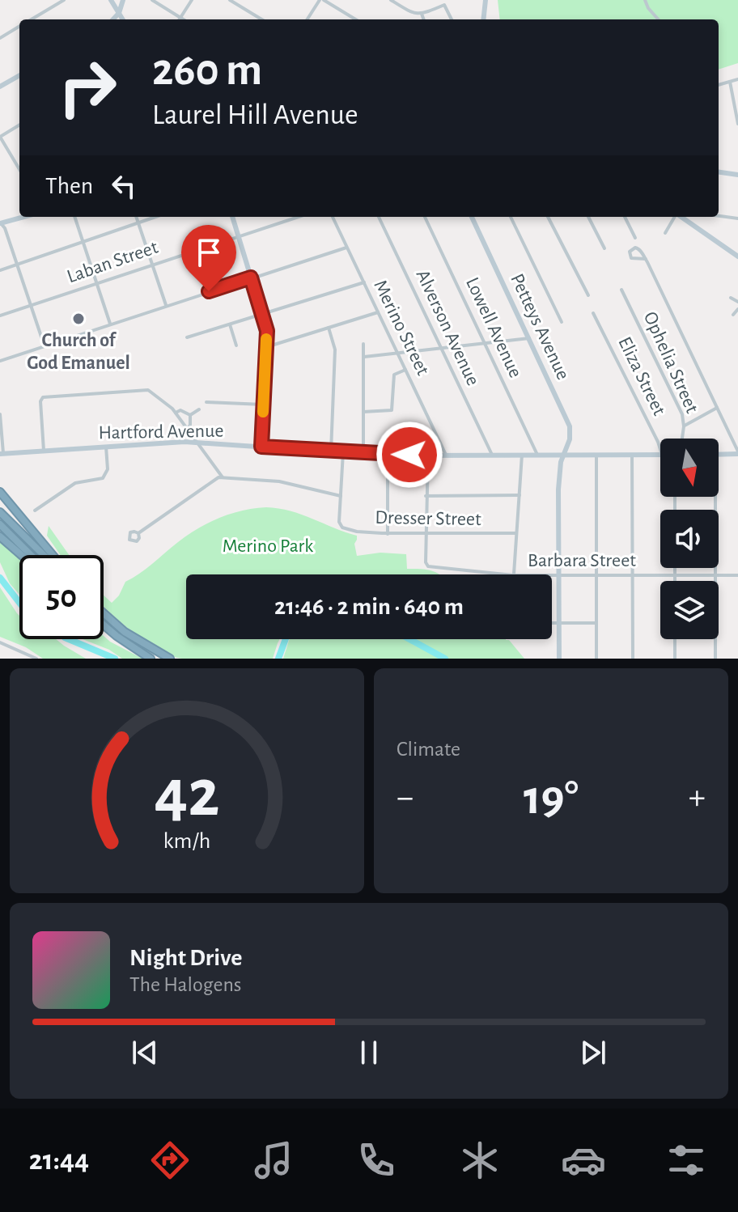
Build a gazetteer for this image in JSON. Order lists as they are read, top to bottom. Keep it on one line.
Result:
{"streets":{"main road":["Petteys Avenue","Hartford Avenue"],"street":["Laban Street","Merino Street","Alverson Avenue","Lowell Avenue","Ophelia Street","Eliza Street","Dresser Street","Barbara Street"]},"crossings":[["Petteys Avenue","Hartford Avenue"],["Petteys Avenue","Barbara Street"],["Merino Street","Hartford Avenue"],["Alverson Avenue","Hartford Avenue"],["Lowell Avenue","Hartford Avenue"],["Dresser Street","Barbara Street"]],"parks":["Merino Park"],"places":["Church of God Emanuel"],"north":"bottom","page":{"turn":["260 m","Laurel Hill Avenue"],"then":"Then","limit":"50","trip":"21:46 · 2 min · 640 m","tile":"Climate","heat":["−","19°","+"],"song":["Night Drive","The Halogens"],"tabs":"21:44","gauge":["42","km/h"]}}
